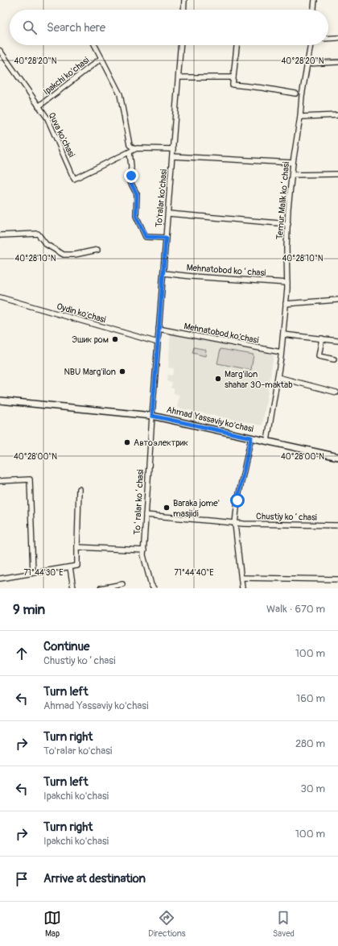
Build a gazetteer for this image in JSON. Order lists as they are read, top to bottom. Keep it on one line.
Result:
{"streets":{"main road":["Ahmad Yassaviy ko'chasi"],"street":["Ipakchi ko'chasi","Quva ko'chasi","To'ralar ko'chasi","Temur Malik koʻchasi","Mehnatobod koʻchasi","Oydin ko'chasi","Mehnatobod ko‘chasi","Toʻralar koʻchasi","Chustiy koʻchasi"]},"crossings":[["Ipakchi ko'chasi","Quva ko'chasi"],["To'ralar ko'chasi","Mehnatobod koʻchasi"],["To'ralar ko'chasi","Oydin ko'chasi"],["To'ralar ko'chasi","Mehnatobod ko‘chasi"],["To'ralar ko'chasi","Ahmad Yassaviy ko'chasi"],["To'ralar ko'chasi","Toʻralar koʻchasi"],["Temur Malik koʻchasi","Mehnatobod koʻchasi"],["Temur Malik koʻchasi","Mehnatobod ko‘chasi"],["Temur Malik koʻchasi","Ahmad Yassaviy ko'chasi"],["Ahmad Yassaviy ko'chasi","Toʻralar koʻchasi"],["Toʻralar koʻchasi","Chustiy koʻchasi"]],"places":["Эшик ром","NBU Marg'ilon","Marg'ilon shahar 30-maktab","Автоэлектрик","Baraka jome' masjidi"],"page":{"search":"Search here","heading":["9 min","Walk · 670 m"],"list":[["Continue","Chustiy koʻchasi","100 m"],["Turn left","Ahmad Yassaviy ko'chasi","160 m"],["Turn right","To'ralar ko'chasi","280 m"],["Turn left","Ipakchi ko'chasi","30 m"],["Turn right","Ipakchi ko'chasi","100 m"],"Arrive at destination"],"nav":["Map","Directions","Saved"]},"coordinates":["40°28'20\"N","40°28'10\"N","40°28'00\"N","71°44'30\"E","71°44'40\"E"]}
